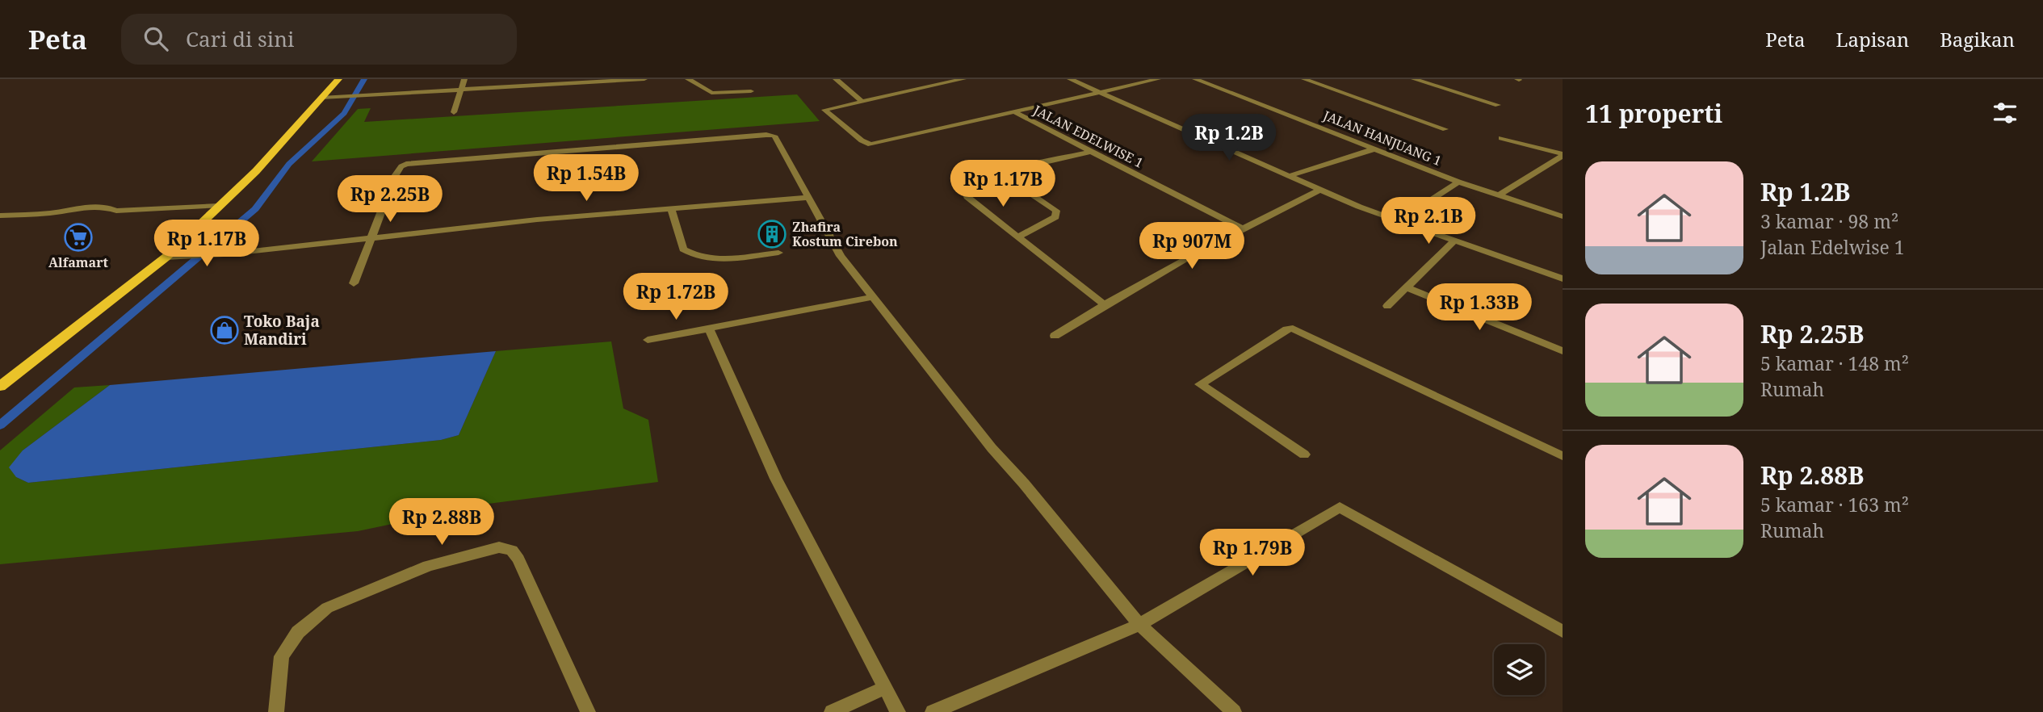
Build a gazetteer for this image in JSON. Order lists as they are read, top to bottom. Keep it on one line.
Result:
{"streets":{"street":["JALAN EDELWISE 1","JALAN HANJUANG 1"]},"places":{"building":["Zhafira Kostum Cirebon"],"supermarket":["Alfamart"],"shop":["Toko Baja Mandiri"]},"page":{"header":"Peta","search":"Cari di sini","nav":["Peta","Lapisan","Bagikan"],"heading":"11 properti","price":["Rp 1.2B","Rp 1.54B","Rp 1.17B","Rp 2.25B","Rp 2.1B","Rp 1.17B","Rp 907M","Rp 1.72B","Rp 1.33B","Rp 2.88B","Rp 1.79B"],"list":[{"name":"Rp 1.2B","note":"3 kamar · 98 m² · Jalan Edelwise 1"},{"name":"Rp 2.25B","note":"5 kamar · 148 m² · Rumah"},{"name":"Rp 2.88B","note":"5 kamar · 163 m² · Rumah"}]}}
